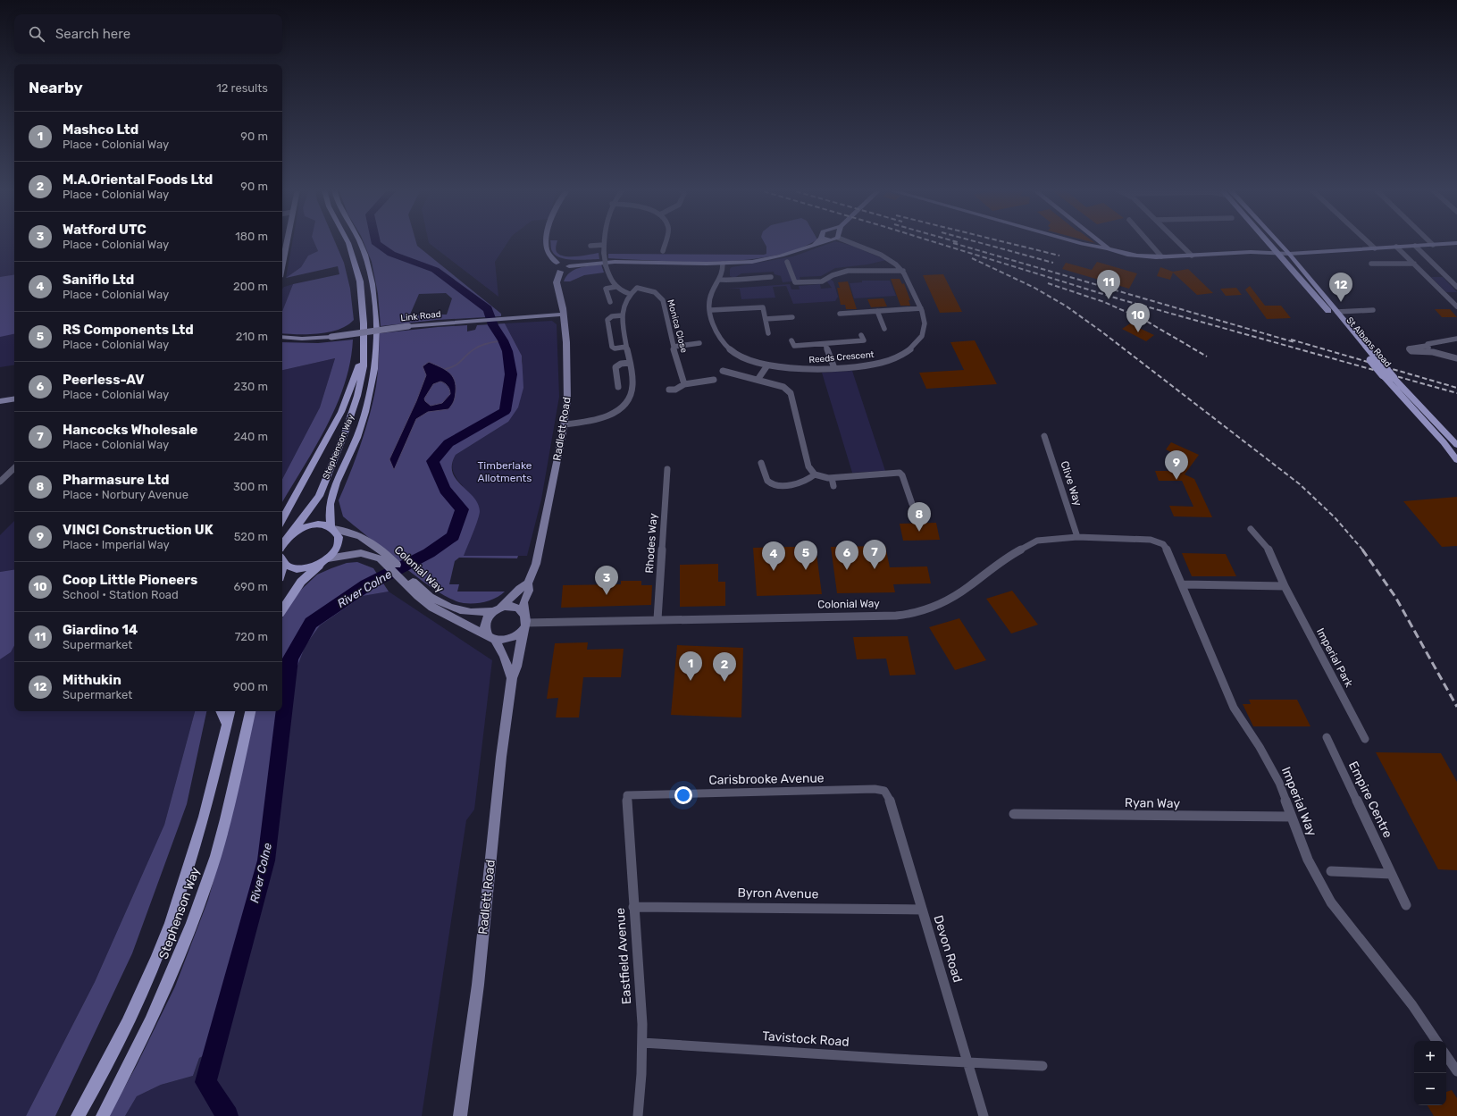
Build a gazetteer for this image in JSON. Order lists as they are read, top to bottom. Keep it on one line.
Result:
{"streets":{"main road":["St Albans Road","Stephenson Way"],"street":["Link Road","Monica Close","Reeds Crescent","Radlett Road","Clive Way","Rhodes Way","Colonial Way","Imperial Park","Carisbrooke Avenue","Empire Centre","Imperial Way","Ryan Way","Byron Avenue","Devon Road","Eastfield Avenue","Tavistock Road"]},"crossings":[["Link Road","Radlett Road"],["Radlett Road","Colonial Way"],["Stephenson Way","Colonial Way"],["Clive Way","Colonial Way"],["Rhodes Way","Colonial Way"],["Colonial Way","Imperial Way"],["Carisbrooke Avenue","Devon Road"],["Carisbrooke Avenue","Eastfield Avenue"],["Imperial Way","Ryan Way"],["Byron Avenue","Devon Road"],["Byron Avenue","Eastfield Avenue"],["Devon Road","Tavistock Road"],["Eastfield Avenue","Tavistock Road"]],"water":["River Colne"],"parks":["Timberlake Allotments"],"page":{"search":"Search here","heading":["Nearby","12 results"],"list":[{"mark":"1","name":"Mashco Ltd","note":"Place · Colonial Way","value":"90 m"},{"mark":"2","name":"M.A.Oriental Foods Ltd","note":"Place · Colonial Way","value":"90 m"},{"mark":"3","name":"Watford UTC","note":"Place · Colonial Way","value":"180 m"},{"mark":"4","name":"Saniflo Ltd","note":"Place · Colonial Way","value":"200 m"},{"mark":"5","name":"RS Components Ltd","note":"Place · Colonial Way","value":"210 m"},{"mark":"6","name":"Peerless-AV","note":"Place · Colonial Way","value":"230 m"},{"mark":"7","name":"Hancocks Wholesale","note":"Place · Colonial Way","value":"240 m"},{"mark":"8","name":"Pharmasure Ltd","note":"Place · Norbury Avenue","value":"300 m"},{"mark":"9","name":"VINCI Construction UK","note":"Place · Imperial Way","value":"520 m"},{"mark":"10","name":"Coop Little Pioneers","note":"School · Station Road","value":"690 m"},{"mark":"11","name":"Giardino 14","note":"Supermarket","value":"720 m"},{"mark":"12","name":"Mithukin","note":"Supermarket","value":"900 m"}],"pins":["11","12","10","9","8","7","5","6","4","3","1","2"],"map_buttons":["+","−"]}}
